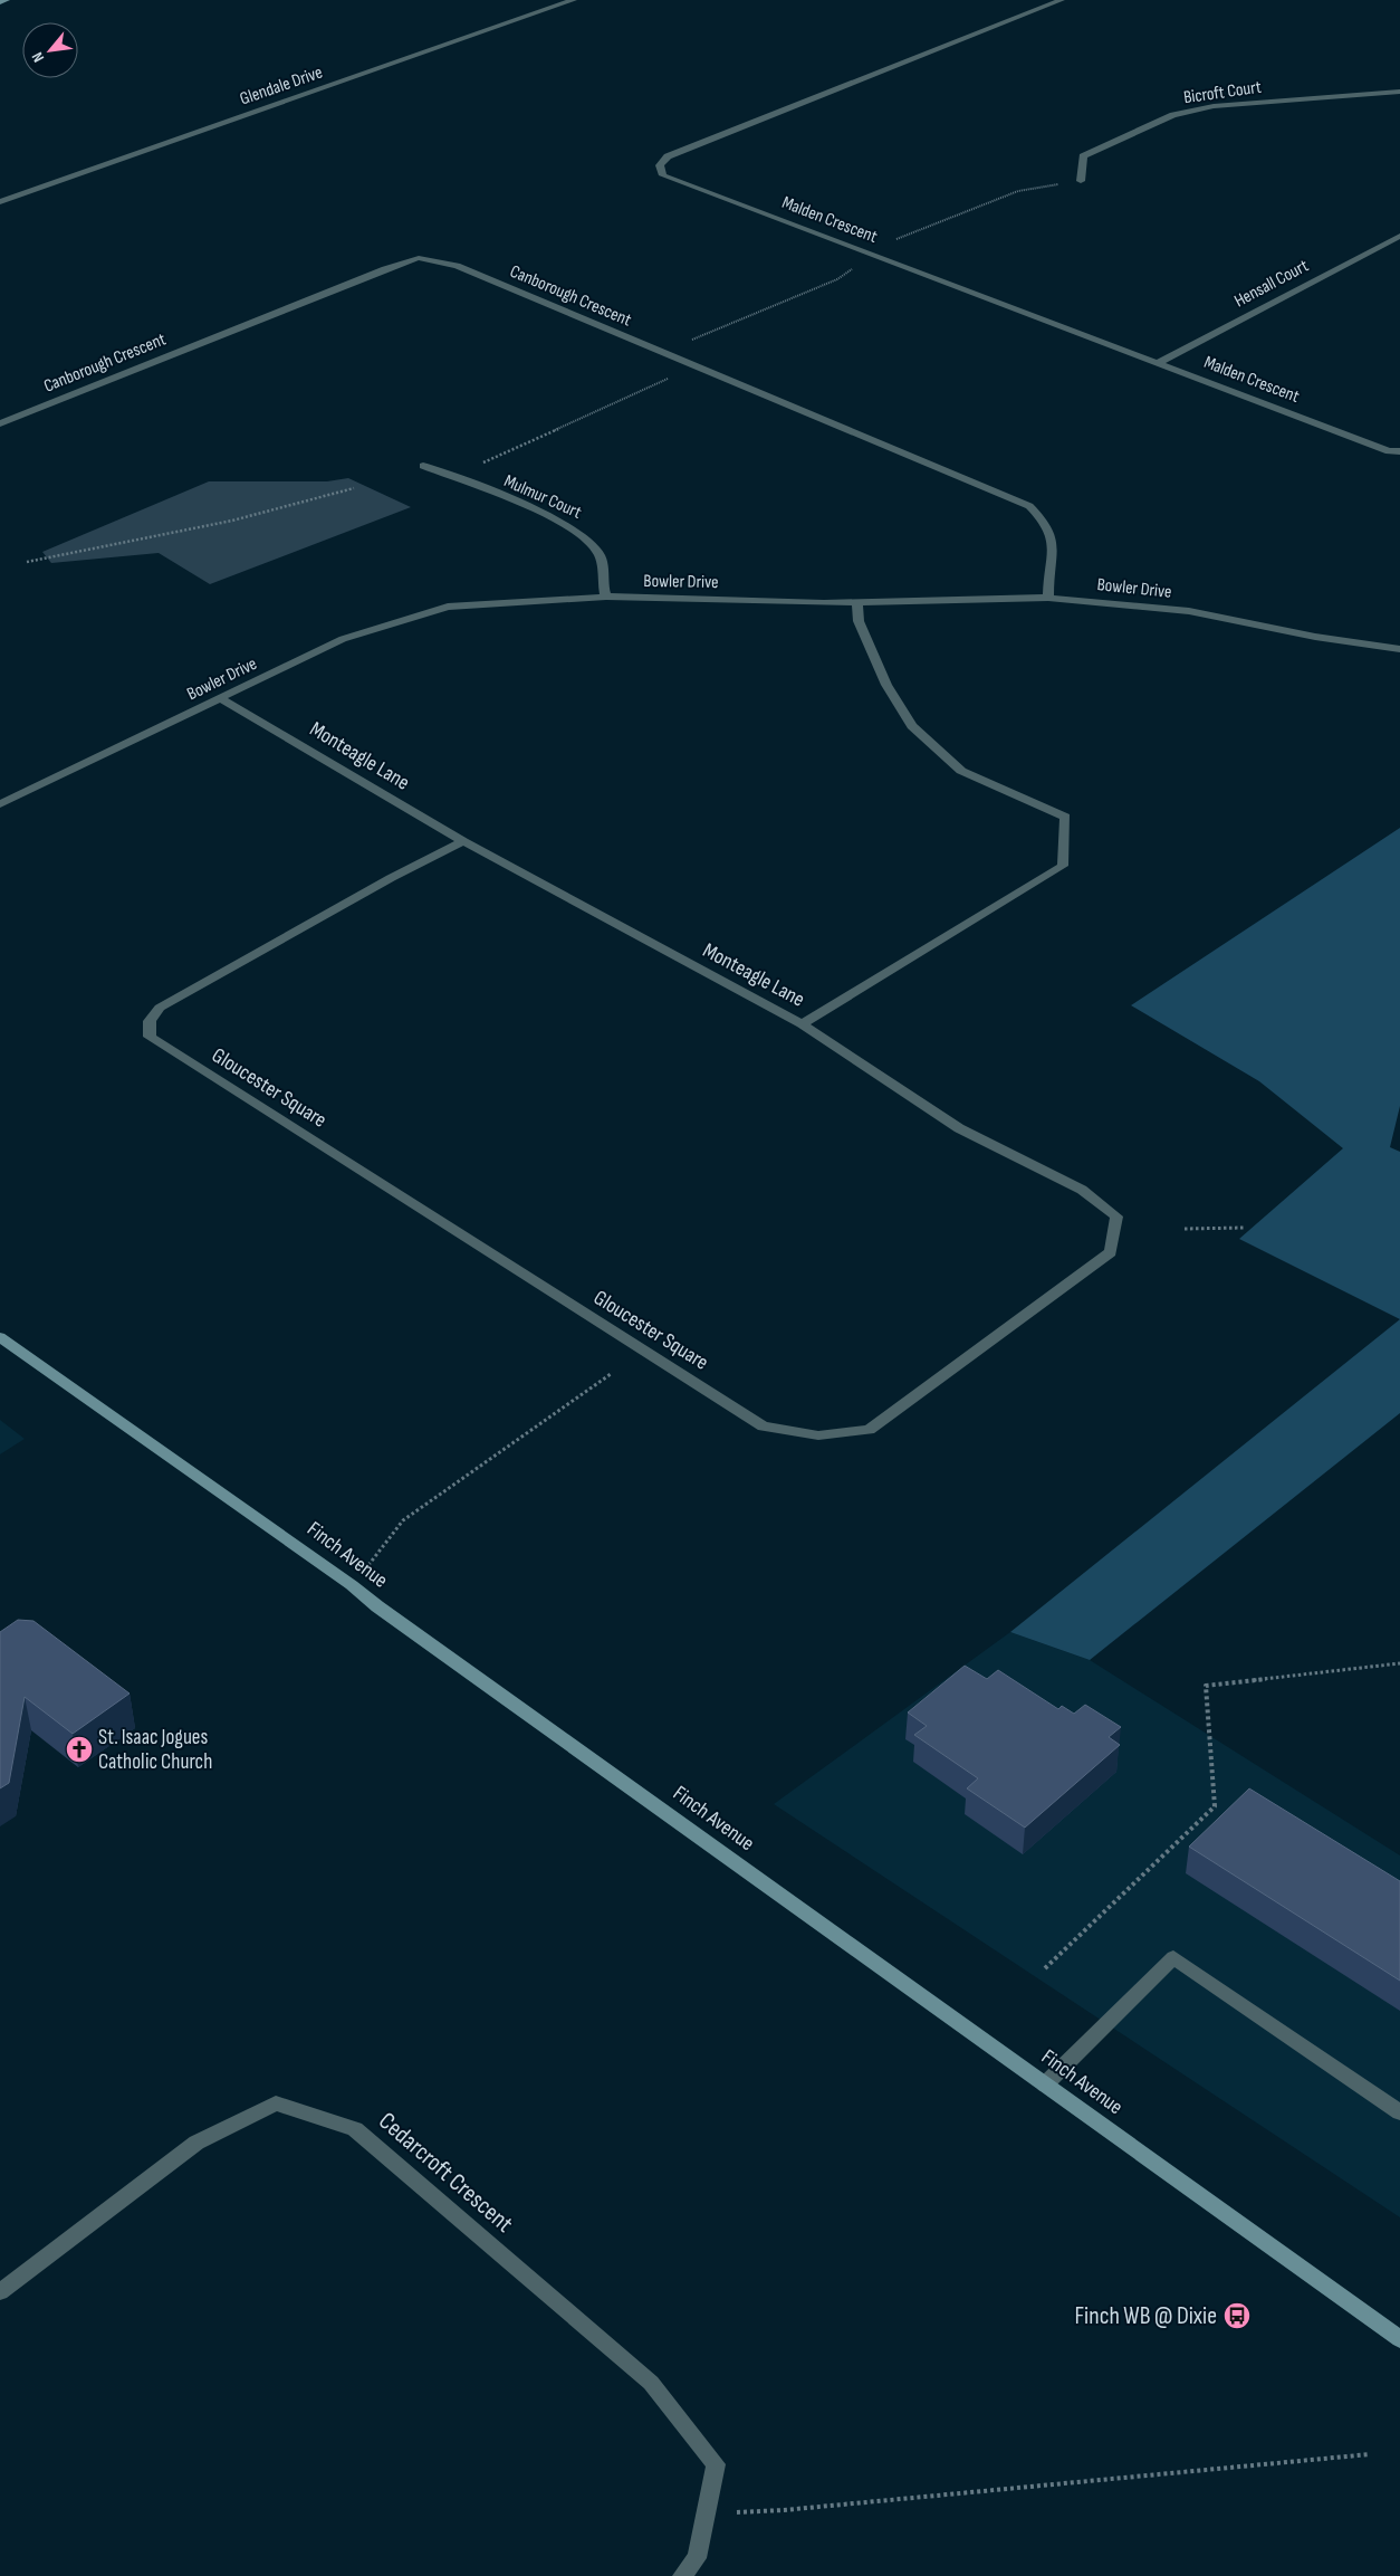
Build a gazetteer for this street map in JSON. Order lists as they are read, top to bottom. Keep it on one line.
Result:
{"streets":{"main road":["Finch Avenue"],"street":["Glendale Drive","Bicroft Court","Malden Crescent","Hensall Court","Canborough Crescent","Mulmur Court","Bowler Drive","Monteagle Lane","Gloucester Square","Cedarcroft Crescent"]},"crossings":[["Malden Crescent","Hensall Court"],["Canborough Crescent","Bowler Drive"],["Mulmur Court","Bowler Drive"],["Bowler Drive","Monteagle Lane"],["Monteagle Lane","Gloucester Square"]],"places":{"church":["St. Isaac Jogues Catholic Church"],"bus stop":["Finch WB @ Dixie"]},"north":"bottom left"}
